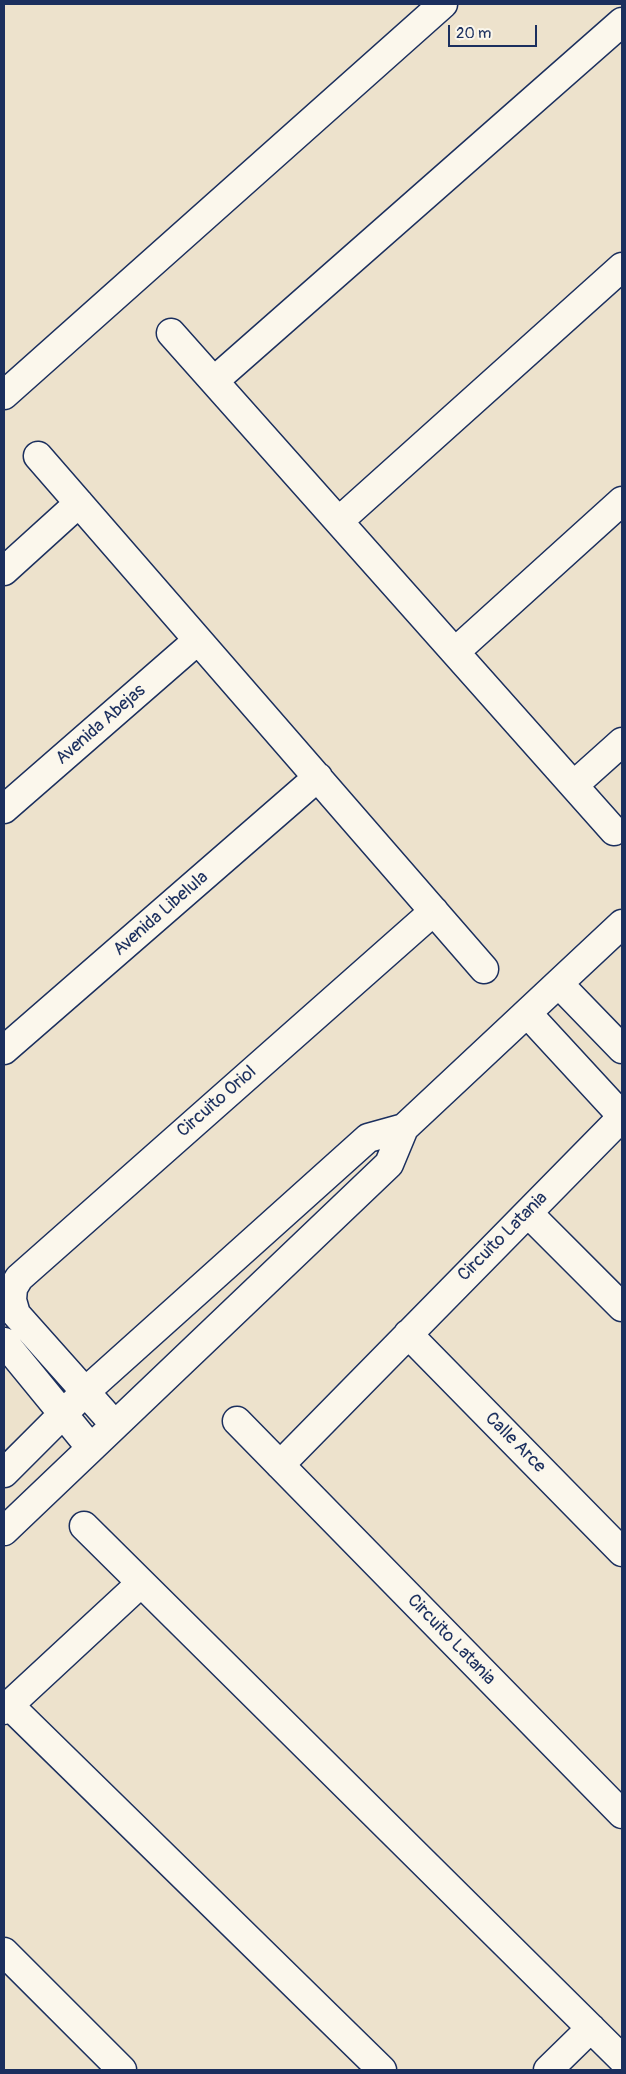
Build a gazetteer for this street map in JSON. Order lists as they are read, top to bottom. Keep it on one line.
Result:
{"streets":{"street":["Avenida Abejas","Avenida Libelula","Circuito Oriol","Circuito Latania","Calle Arce"]},"crossings":[["Circuito Latania","Calle Arce"]],"scale_bar":"20 m"}
